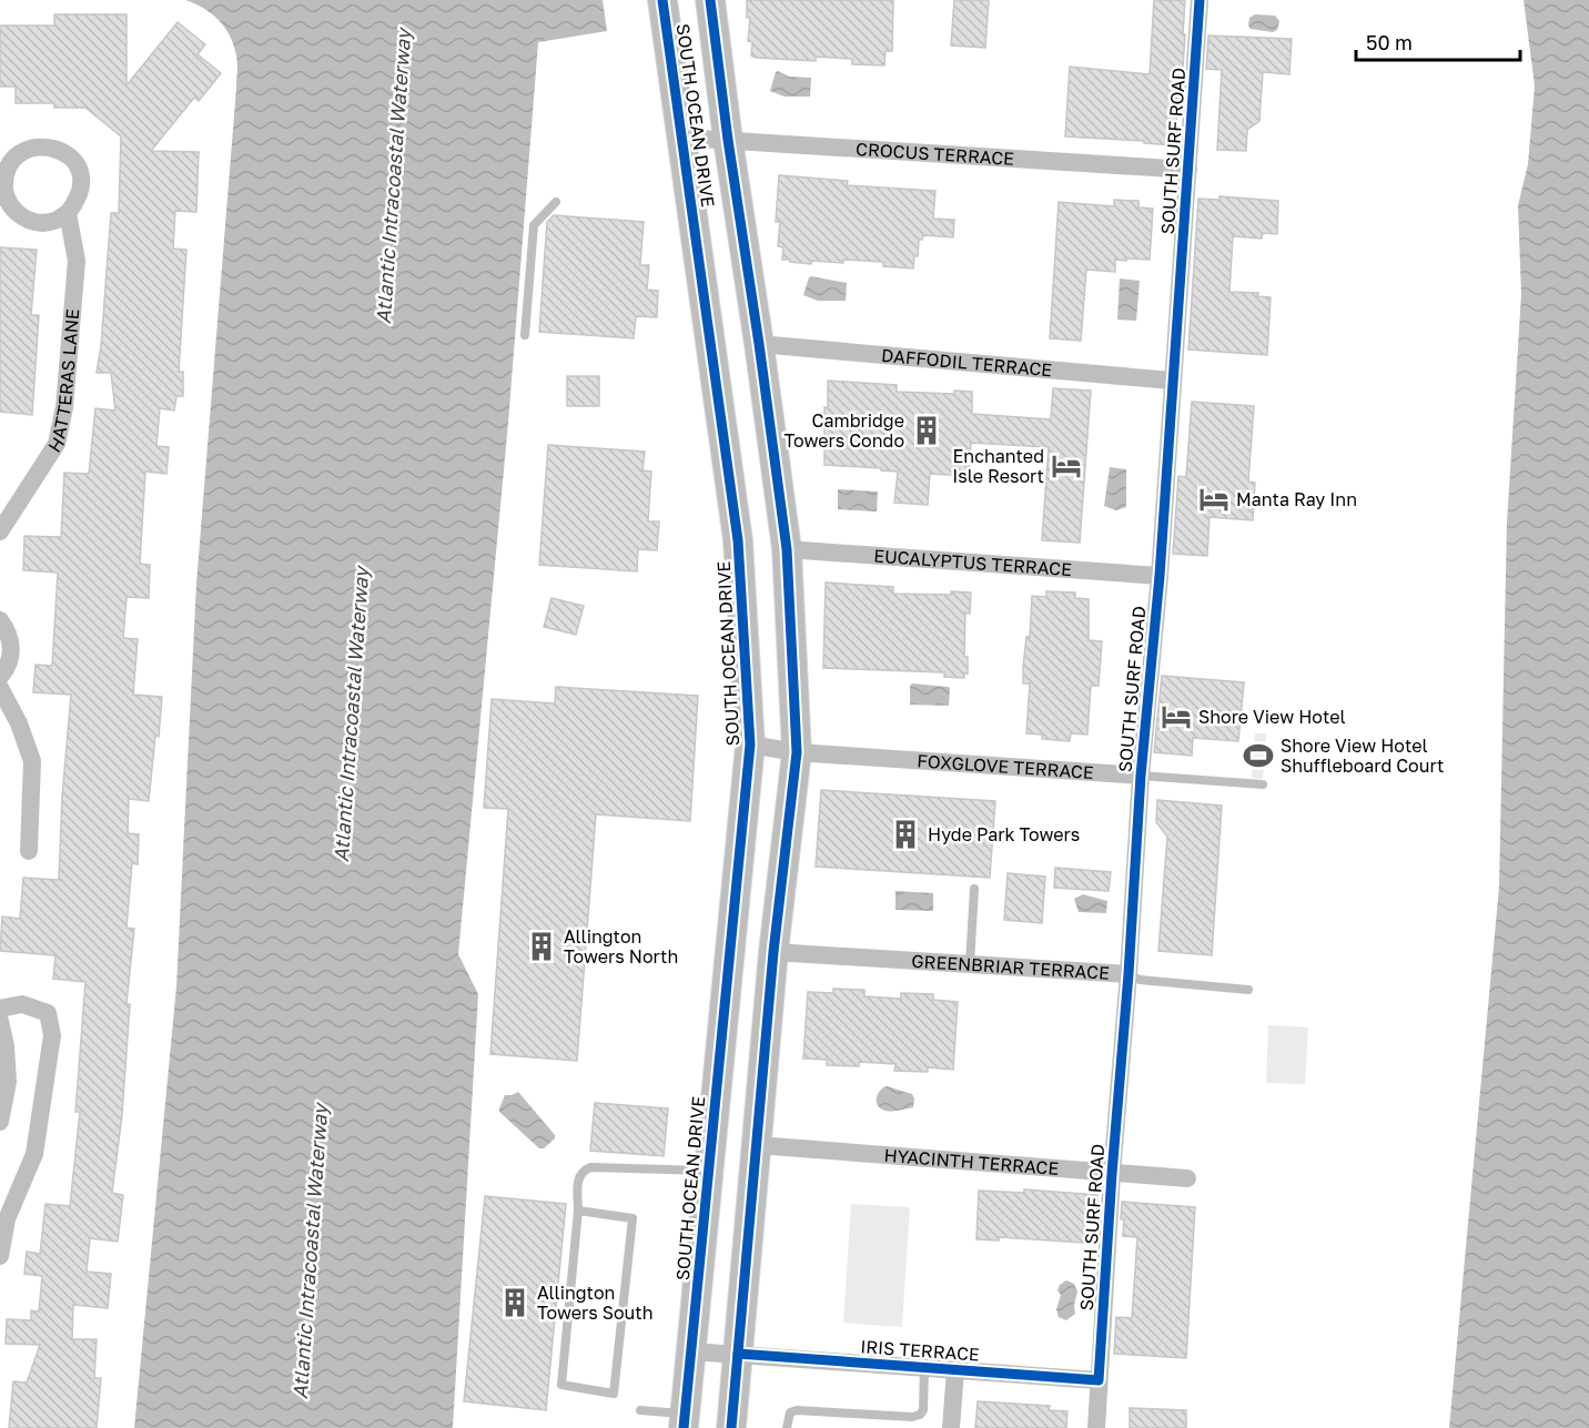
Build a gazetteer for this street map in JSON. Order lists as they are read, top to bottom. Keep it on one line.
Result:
{"streets":{"main road":["SOUTH OCEAN DRIVE"],"street":["SOUTH SURF ROAD","CROCUS TERRACE","DAFFODIL TERRACE","HATTERAS LANE","EUCALYPTUS TERRACE","FOXGLOVE TERRACE","GREENBRIAR TERRACE","HYACINTH TERRACE","IRIS TERRACE"]},"crossings":[["SOUTH OCEAN DRIVE","CROCUS TERRACE"],["SOUTH OCEAN DRIVE","DAFFODIL TERRACE"],["SOUTH OCEAN DRIVE","EUCALYPTUS TERRACE"],["SOUTH OCEAN DRIVE","FOXGLOVE TERRACE"],["SOUTH OCEAN DRIVE","GREENBRIAR TERRACE"],["SOUTH OCEAN DRIVE","HYACINTH TERRACE"],["SOUTH OCEAN DRIVE","IRIS TERRACE"],["SOUTH SURF ROAD","CROCUS TERRACE"],["SOUTH SURF ROAD","DAFFODIL TERRACE"],["SOUTH SURF ROAD","EUCALYPTUS TERRACE"],["SOUTH SURF ROAD","FOXGLOVE TERRACE"],["SOUTH SURF ROAD","GREENBRIAR TERRACE"],["SOUTH SURF ROAD","HYACINTH TERRACE"],["SOUTH SURF ROAD","IRIS TERRACE"]],"water":["Atlantic Intracoastal Waterway"],"places":{"building":["Cambridge Towers Condo","Hyde Park Towers","Allington Towers North","Allington Towers South"],"hotel":["Enchanted Isle Resort","Manta Ray Inn","Shore View Hotel"],"sports":["Shore View Hotel Shuffleboard Court"]},"scale_bar":"50 m"}
